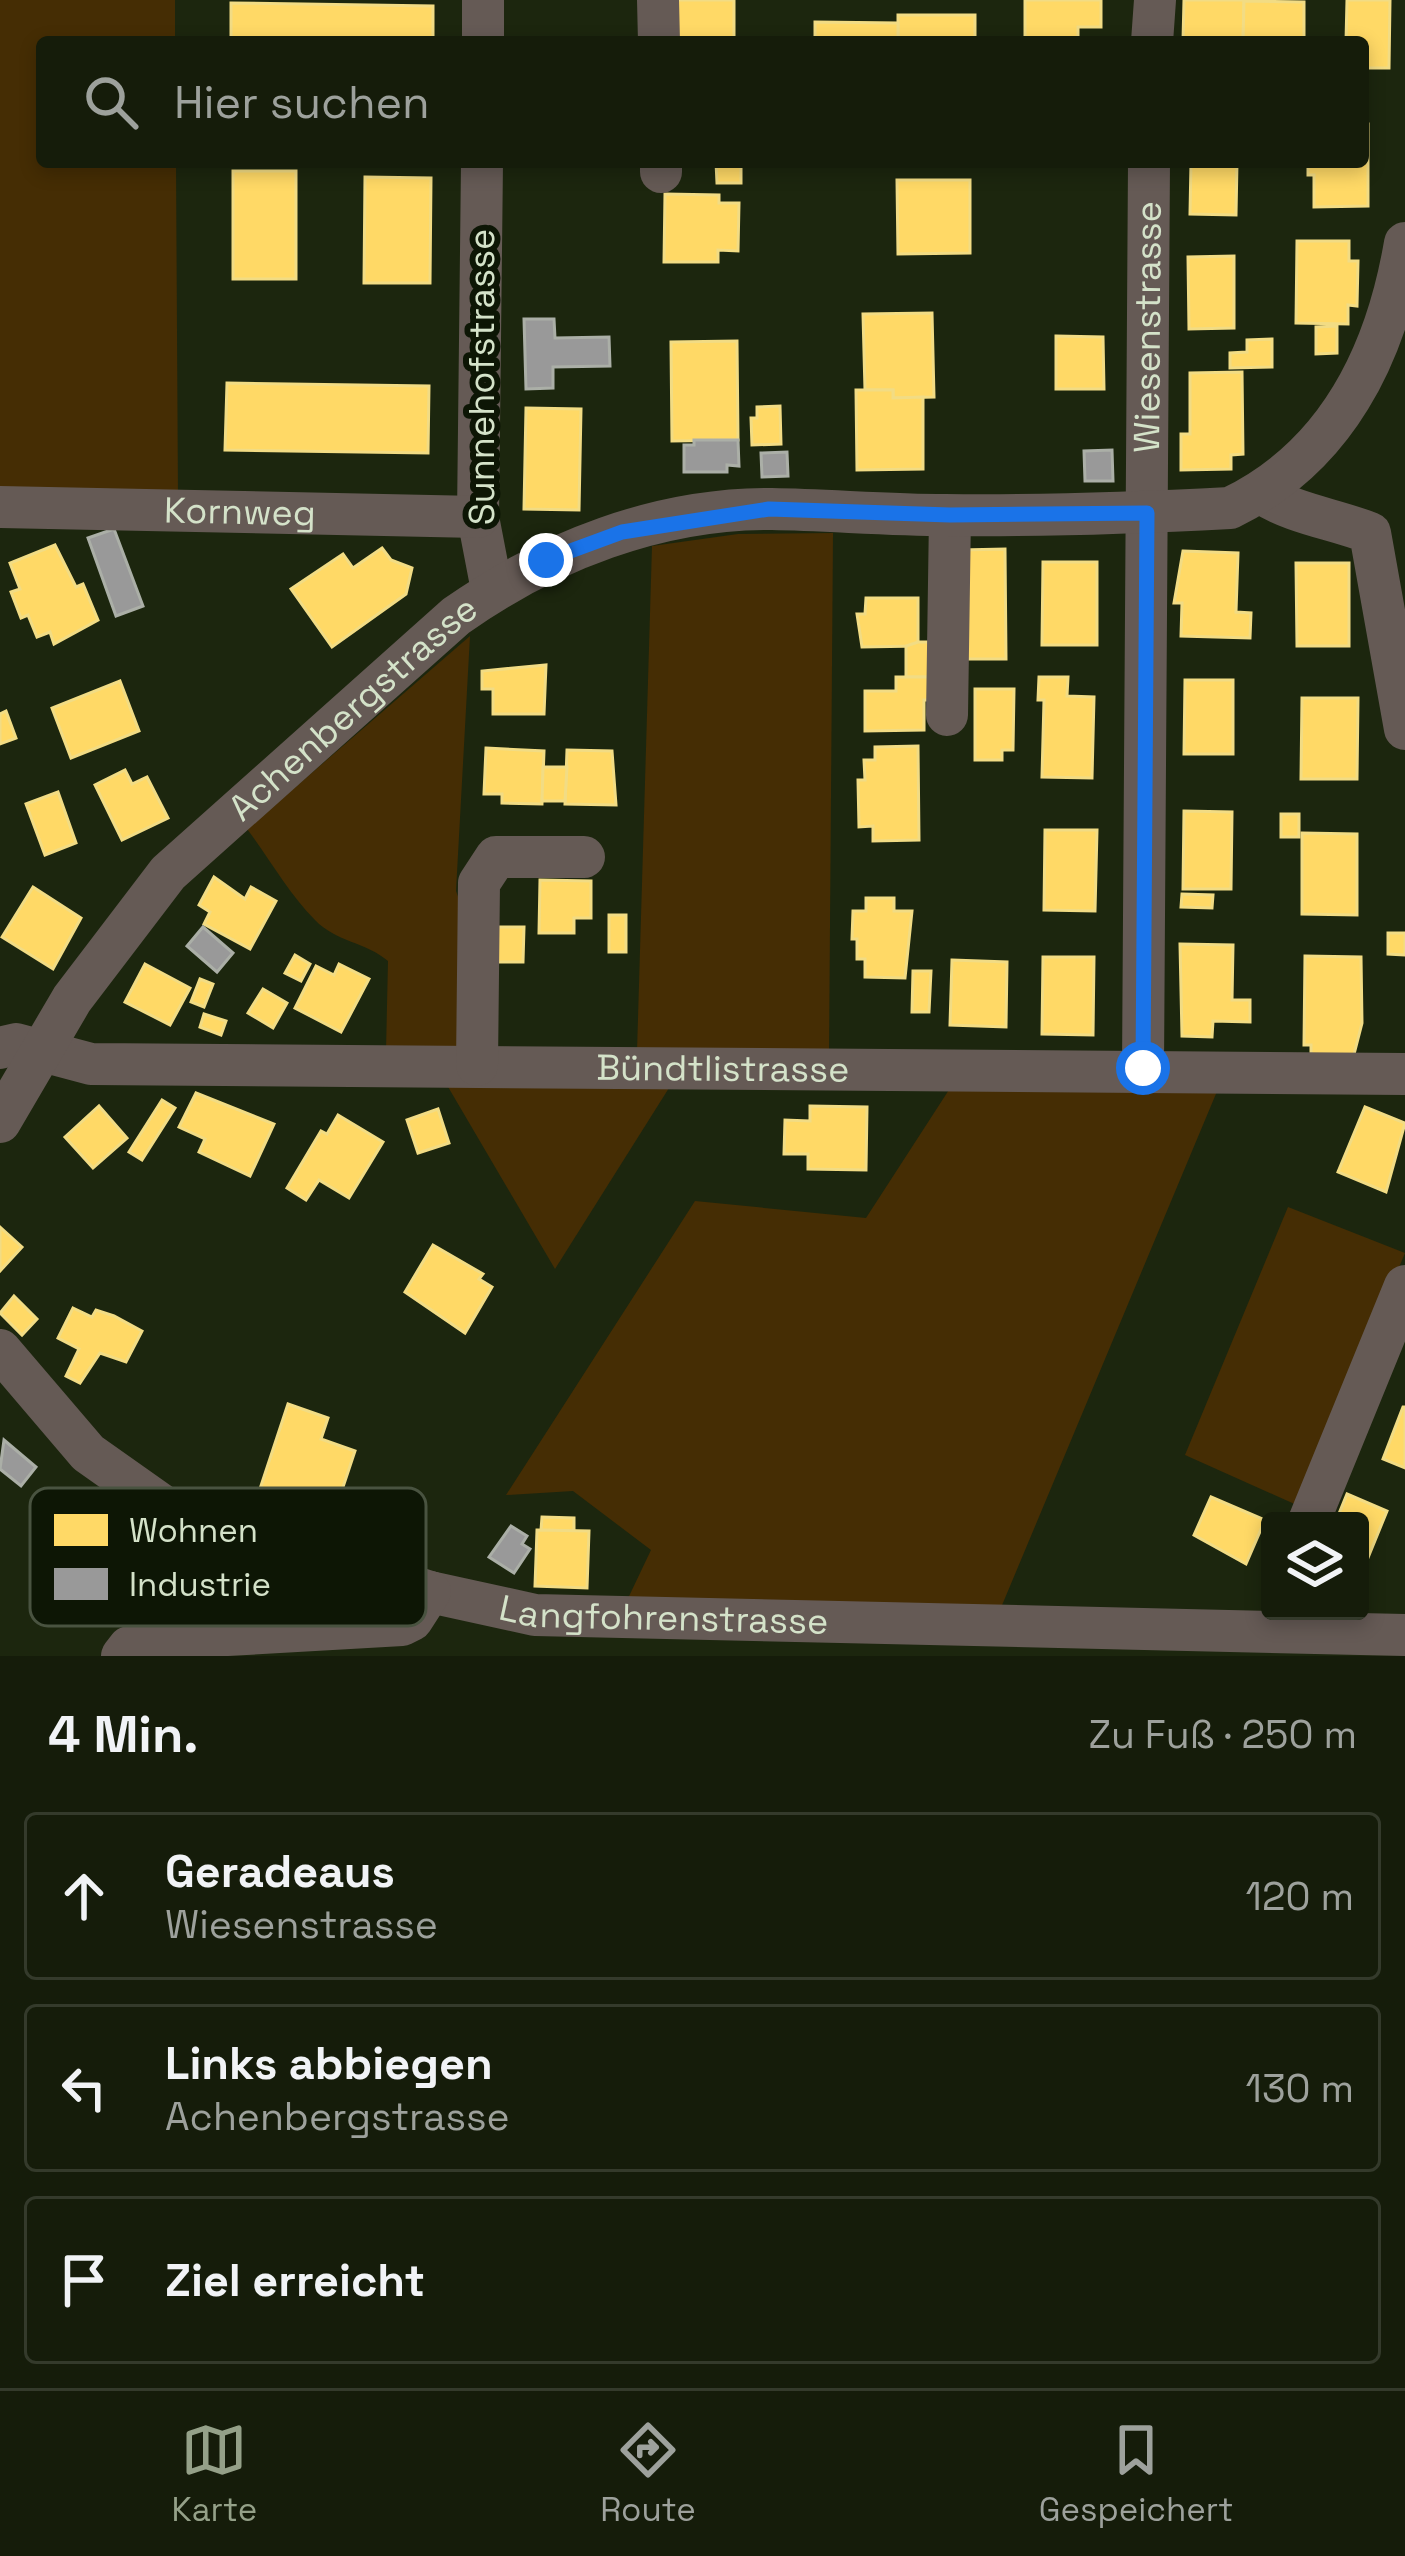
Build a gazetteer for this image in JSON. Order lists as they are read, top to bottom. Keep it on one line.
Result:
{"streets":{"street":["Wiesenstrasse","Sunnehofstrasse","Kornweg","Achenbergstrasse","Bündtlistrasse","Langfohrenstrasse"]},"crossings":[["Wiesenstrasse","Achenbergstrasse"],["Wiesenstrasse","Bündtlistrasse"],["Sunnehofstrasse","Kornweg"],["Sunnehofstrasse","Achenbergstrasse"],["Achenbergstrasse","Bündtlistrasse"]],"legend":["Wohnen","Industrie"],"page":{"search":"Hier suchen","heading":["4 Min.","Zu Fuß · 250 m"],"list":[["Geradeaus","Wiesenstrasse","120 m"],["Links abbiegen","Achenbergstrasse","130 m"],"Ziel erreicht"],"nav":["Karte","Route","Gespeichert"]}}
